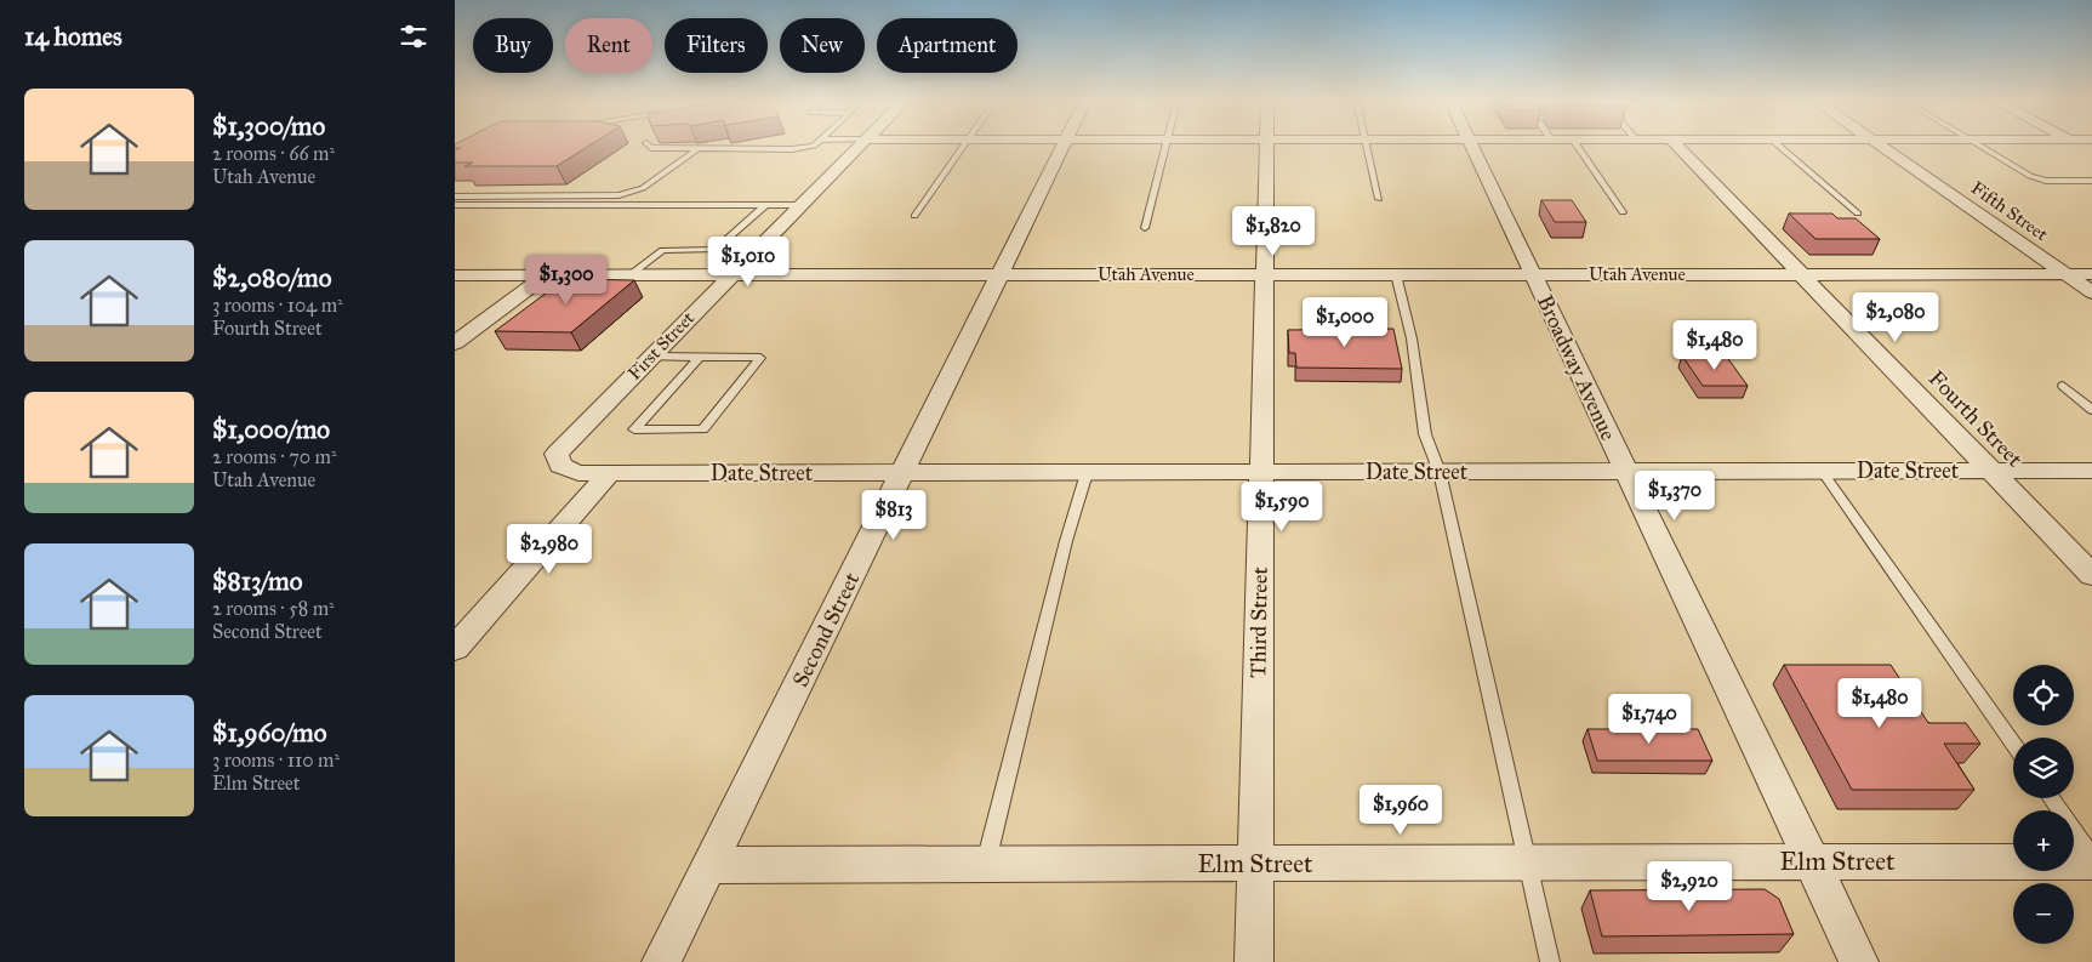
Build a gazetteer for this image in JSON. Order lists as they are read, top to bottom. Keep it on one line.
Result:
{"streets":{"street":["Fifth Street","Utah Avenue","First Street","Broadway Avenue","Fourth Street","Date Street","Third Street","Second Street","Elm Street"]},"crossings":[["Fifth Street","Utah Avenue"],["Utah Avenue","First Street"],["Utah Avenue","Broadway Avenue"],["Utah Avenue","Fourth Street"],["Utah Avenue","Third Street"],["Utah Avenue","Second Street"],["First Street","Date Street"],["Broadway Avenue","Date Street"],["Broadway Avenue","Elm Street"],["Fourth Street","Date Street"],["Date Street","Third Street"],["Date Street","Second Street"],["Third Street","Elm Street"],["Second Street","Elm Street"]],"page":{"heading":"14 homes","chip":["Buy","Rent","Filters","New","Apartment"],"list":[{"name":"$1,300/mo","note":"2 rooms · 66 m² · Utah Avenue"},{"name":"$2,080/mo","note":"3 rooms · 104 m² · Fourth Street"},{"name":"$1,000/mo","note":"2 rooms · 70 m² · Utah Avenue"},{"name":"$813/mo","note":"2 rooms · 58 m² · Second Street"},{"name":"$1,960/mo","note":"3 rooms · 110 m² · Elm Street"}],"price":["$1,820","$1,010","$1,300","$2,080","$1,000","$1,480","$1,370","$1,590","$813","$2,980","$1,480","$1,740","$1,960","$2,920"],"map_buttons":["+","−"]}}
